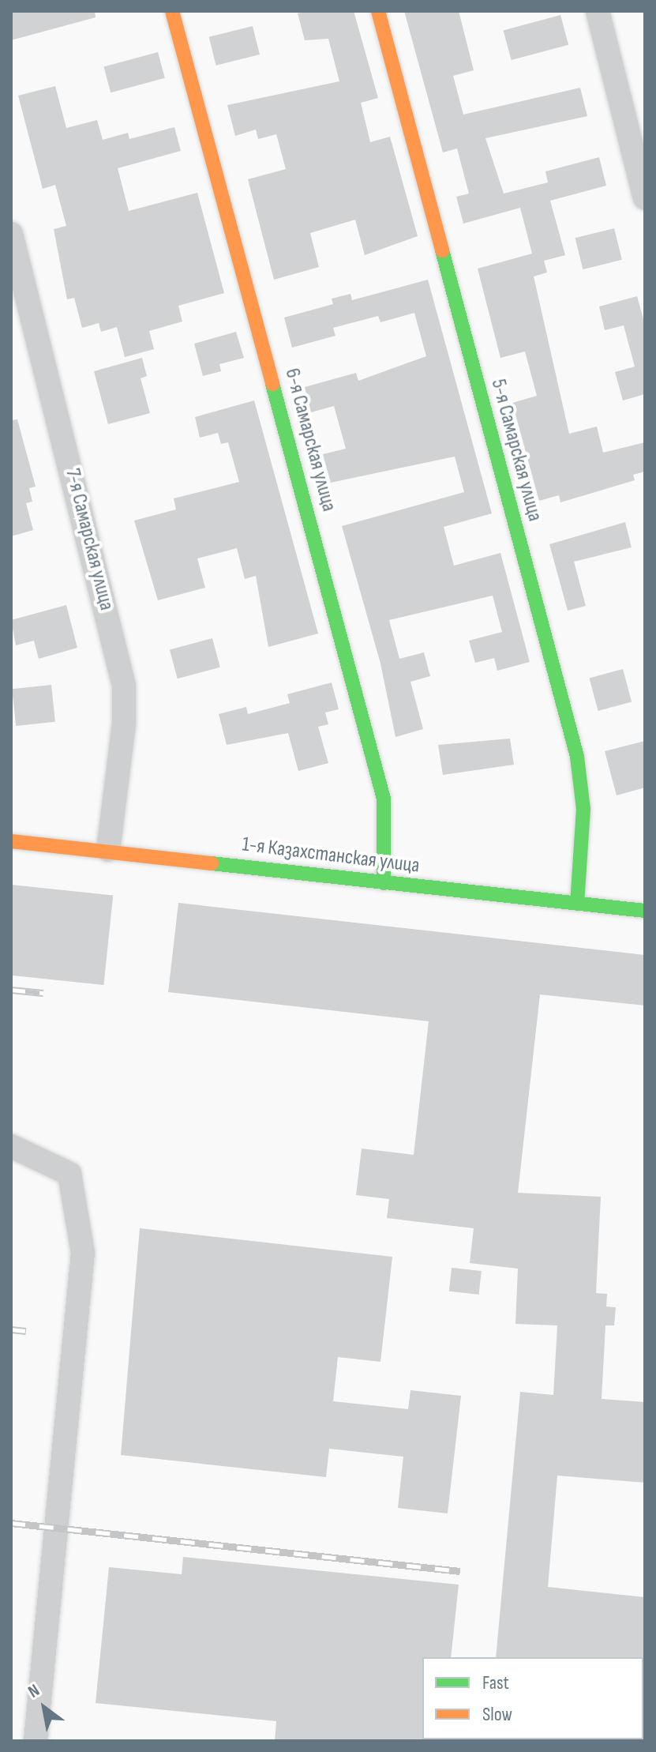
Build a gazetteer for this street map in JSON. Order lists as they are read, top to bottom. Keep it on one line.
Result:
{"streets":{"street":["6-я Самарская улица","5-я Самарская улица","7-я Самарская улица","1-я Казахстанская улица"]},"crossings":[["6-я Самарская улица","1-я Казахстанская улица"],["5-я Самарская улица","1-я Казахстанская улица"],["7-я Самарская улица","1-я Казахстанская улица"]],"legend":["Fast","Slow"],"north":"top left"}
